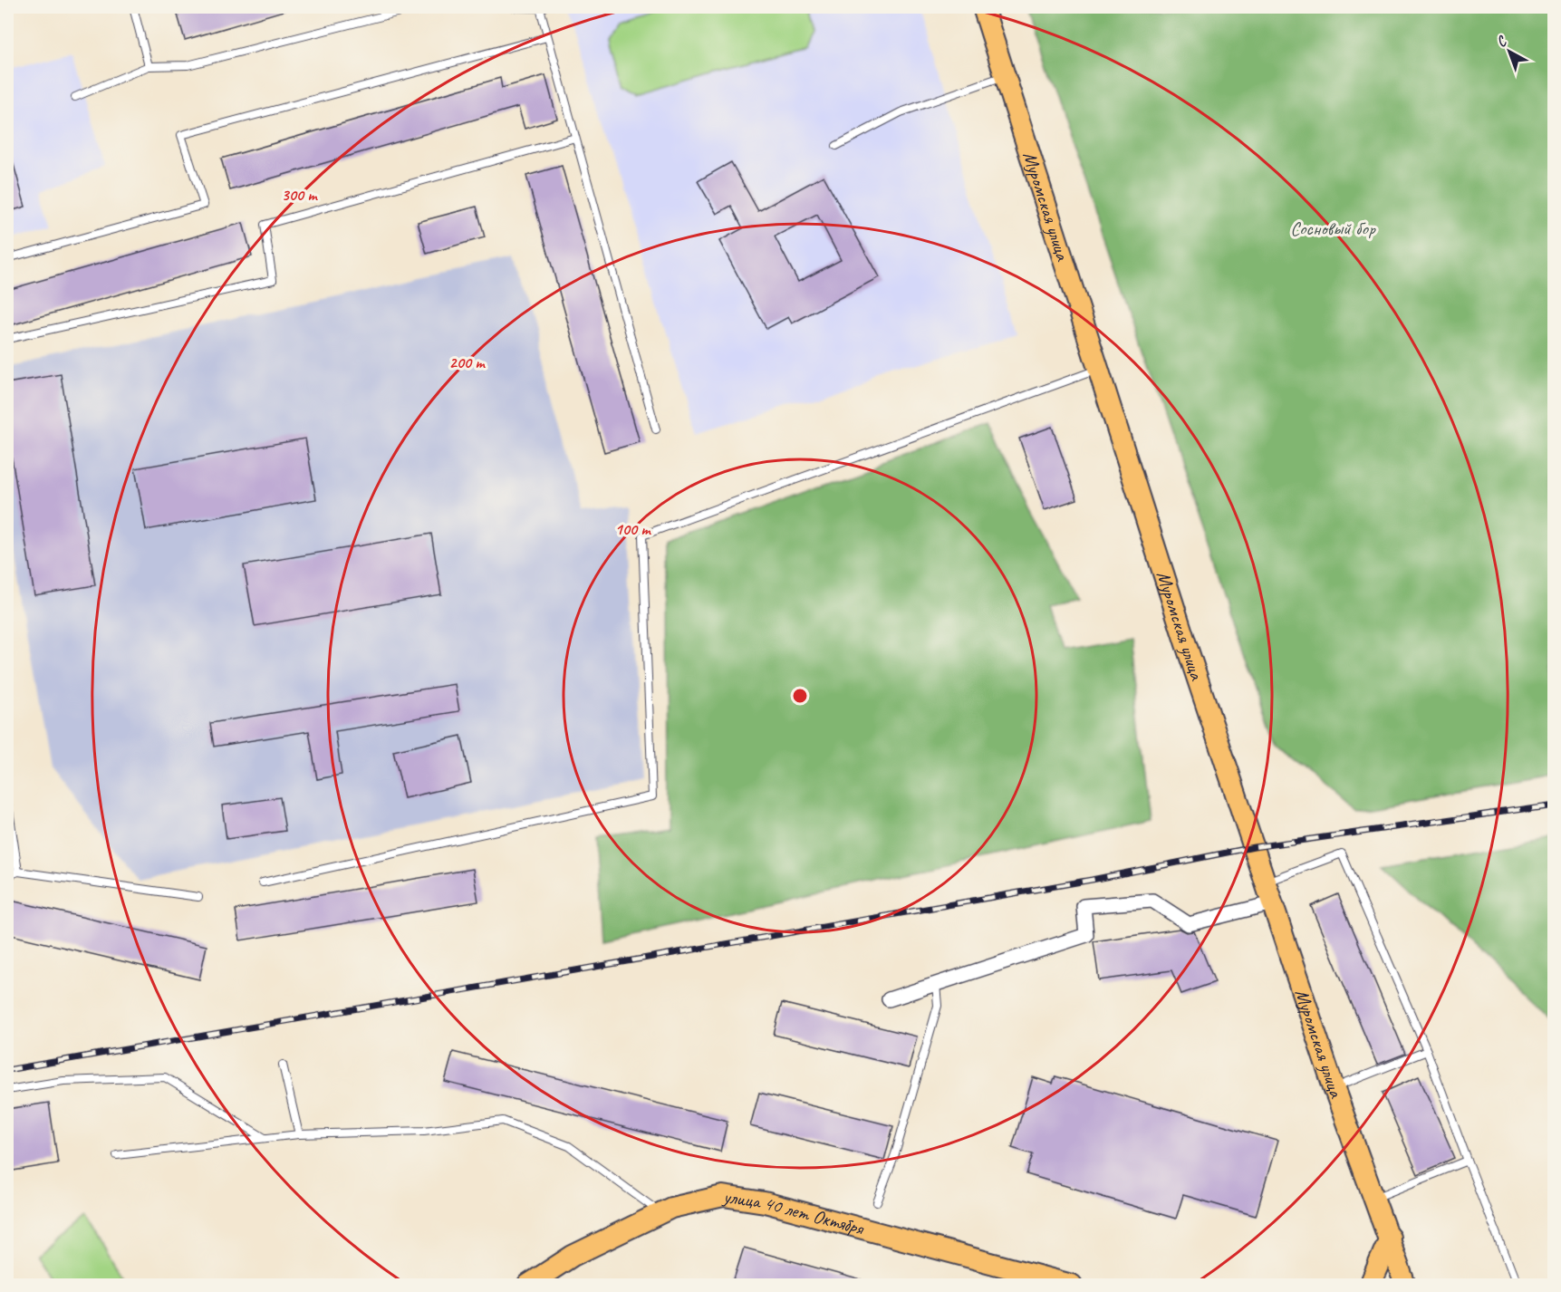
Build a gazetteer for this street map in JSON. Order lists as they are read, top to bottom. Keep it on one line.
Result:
{"streets":{"main road":["Муромская улица","улица 40 лет Октября"]},"parks":["Сосновый бор"],"north":"top left","rings":["300 m","200 m","100 m"]}
